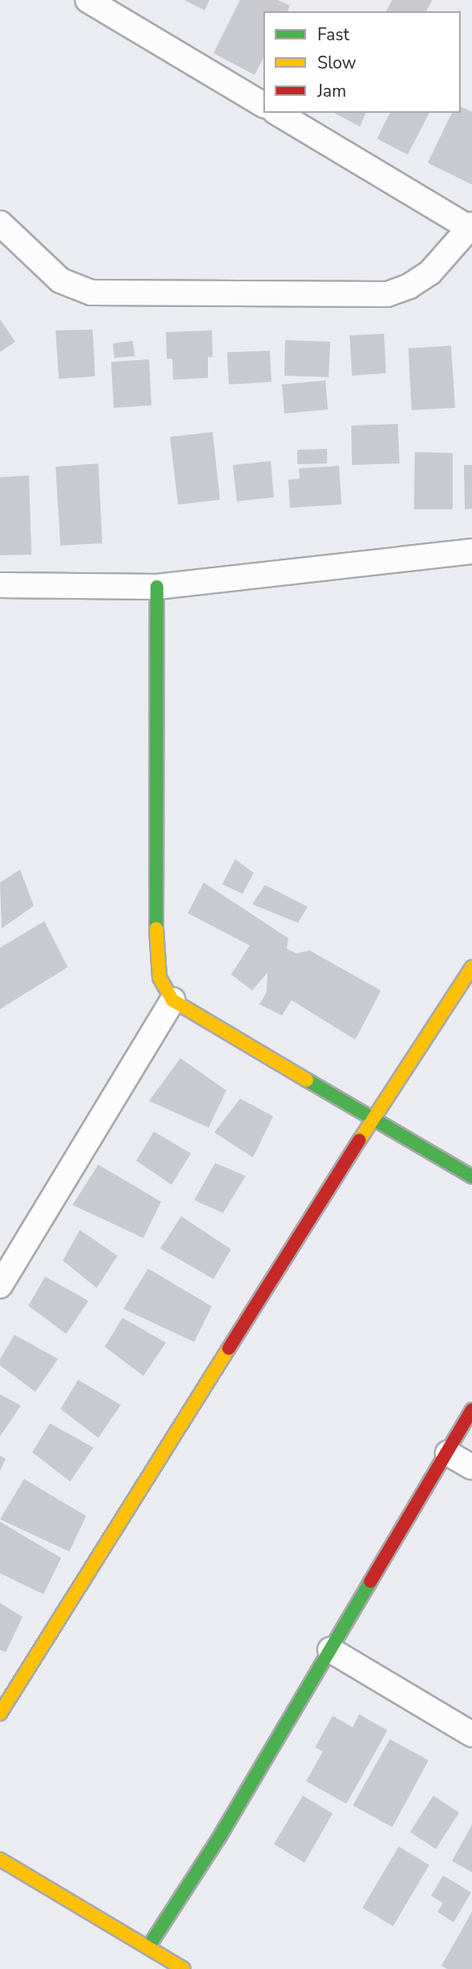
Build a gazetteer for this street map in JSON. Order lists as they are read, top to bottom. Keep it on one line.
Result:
{"legend":["Fast","Slow","Jam"]}
